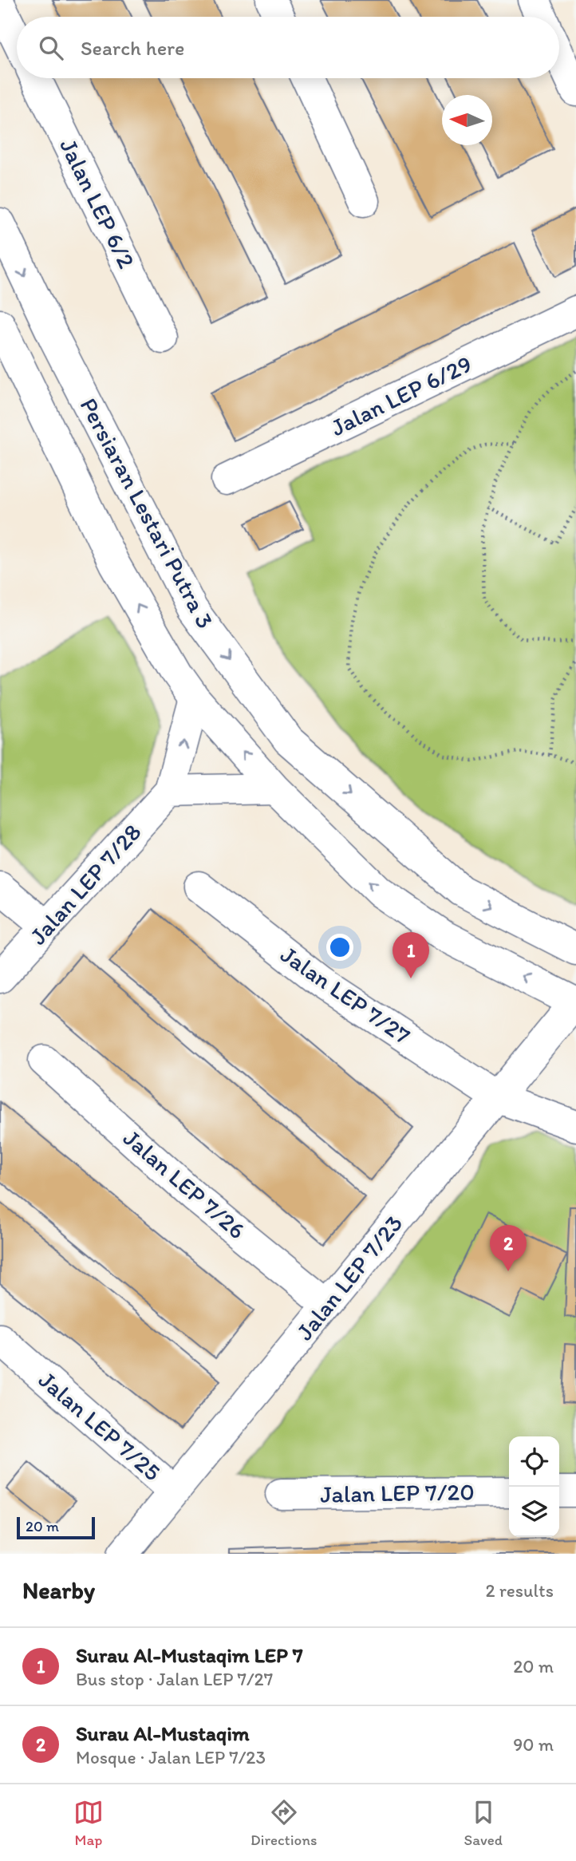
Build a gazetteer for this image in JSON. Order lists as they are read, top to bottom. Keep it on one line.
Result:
{"streets":{"street":["Jalan LEP 6/2","Jalan LEP 6/29","Persiaran Lestari Putra 3","Jalan LEP 7/28","Jalan LEP 7/27","Jalan LEP 7/26","Jalan LEP 7/23","Jalan LEP 7/25","Jalan LEP 7/20"]},"crossings":[["Persiaran Lestari Putra 3","Jalan LEP 7/23"],["Jalan LEP 7/27","Jalan LEP 7/23"],["Jalan LEP 7/26","Jalan LEP 7/23"],["Jalan LEP 7/23","Jalan LEP 7/25"]],"scale_bar":"20 m","north":"left","page":{"search":"Search here","pins":["1","2"],"scale":"20 m","heading":["Nearby","2 results"],"list":[{"mark":"1","name":"Surau Al-Mustaqim LEP 7","note":"Bus stop · Jalan LEP 7/27","value":"20 m"},{"mark":"2","name":"Surau Al-Mustaqim","note":"Mosque · Jalan LEP 7/23","value":"90 m"}],"nav":["Map","Directions","Saved"]}}
